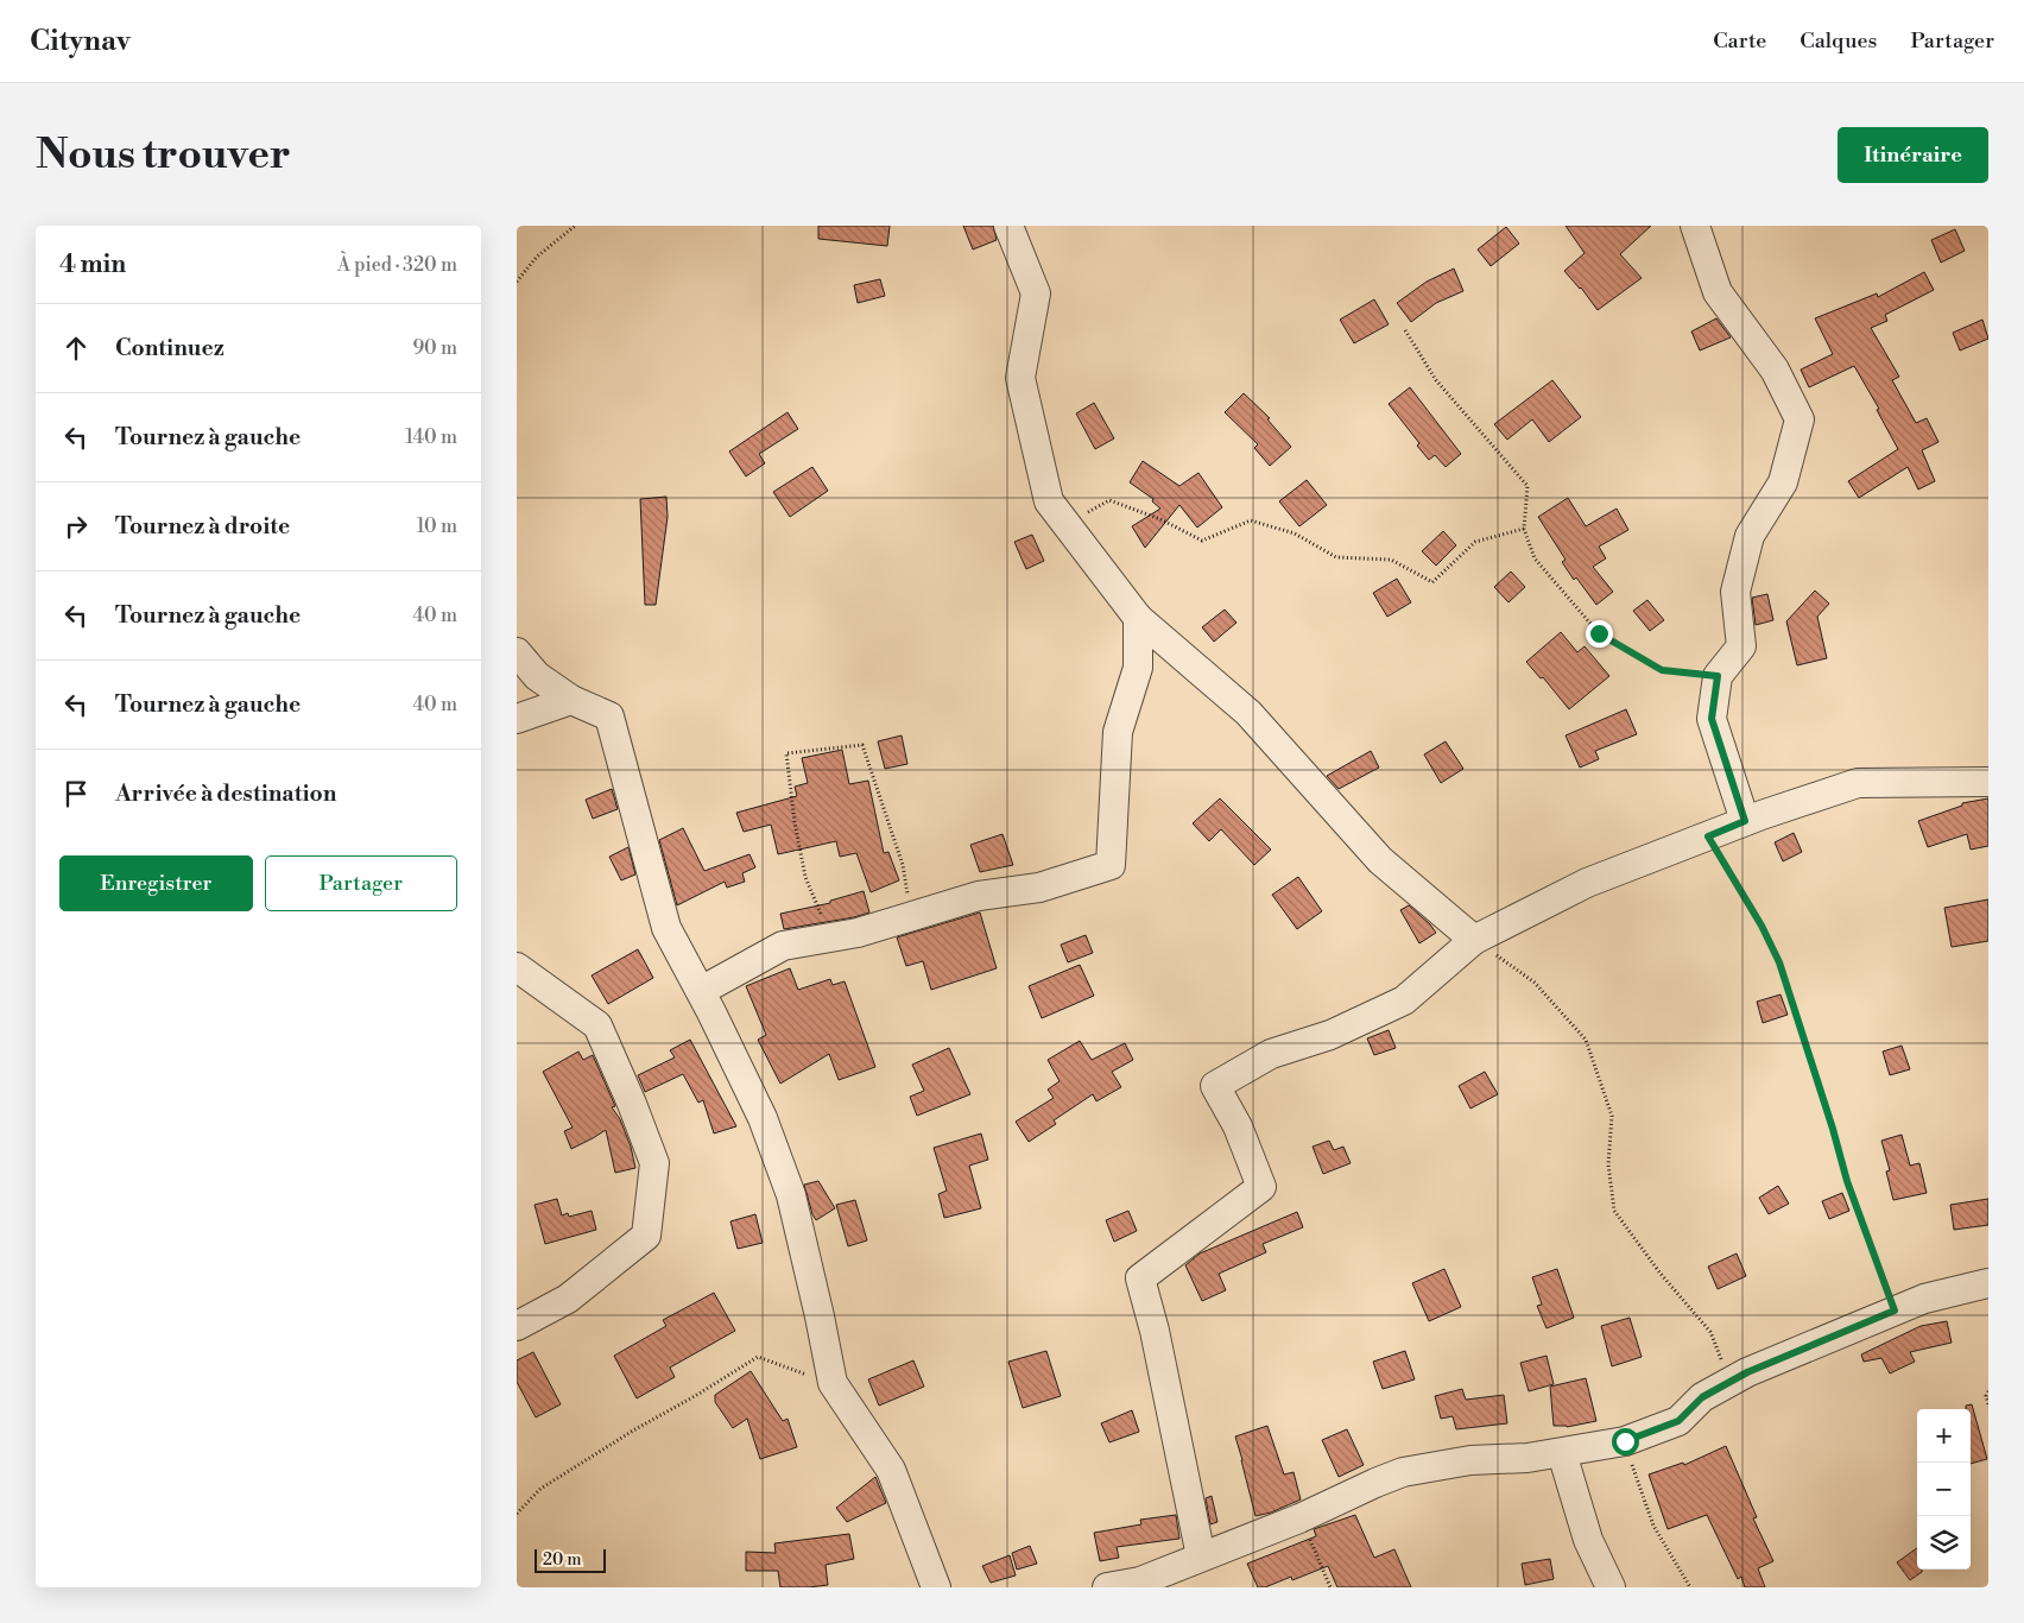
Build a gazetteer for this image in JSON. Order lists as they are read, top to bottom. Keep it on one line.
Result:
{"scale_bar":"20 m","page":{"header":"Citynav","nav":["Carte","Calques","Partager"],"buttons":["Itinéraire",["Enregistrer","Partager"]],"title":"Nous trouver","heading":["4 min","À pied · 320 m"],"list":[["Continuez","90 m"],["Tournez à gauche","140 m"],["Tournez à droite","10 m"],["Tournez à gauche","40 m"],["Tournez à gauche","40 m"],"Arrivée à destination"],"map_buttons":["+","−"],"scale":"20 m"}}
